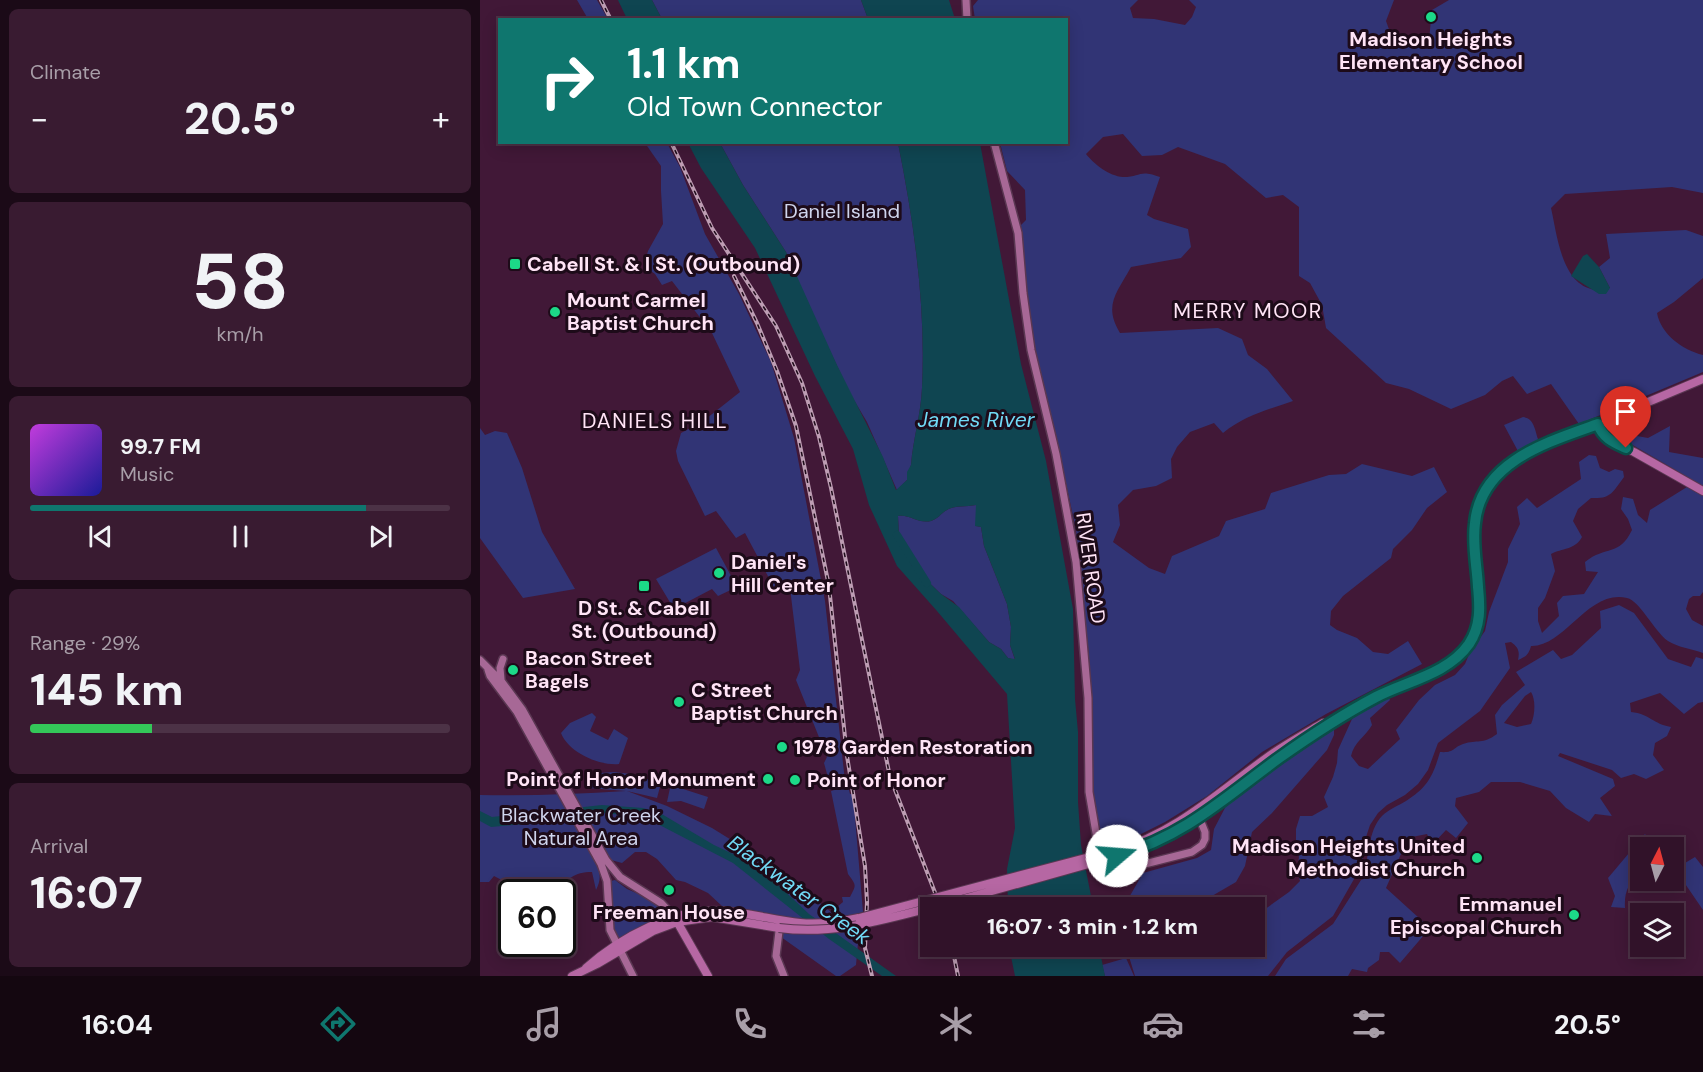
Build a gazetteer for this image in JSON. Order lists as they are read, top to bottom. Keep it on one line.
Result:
{"streets":{"street":["RIVER ROAD"]},"districts":["MERRY MOOR","DANIELS HILL"],"water":["James River","Blackwater Creek"],"parks":["Daniel Island","Blackwater Creek Natural Area"],"places":{"other":["Madison Heights Elementary School","Mount Carmel Baptist Church","Daniel's Hill Center","Bacon Street Bagels","C Street Baptist Church","1978 Garden Restoration","Point of Honor Monument","Point of Honor","Madison Heights United Methodist Church","Freeman House","Emmanuel Episcopal Church"],"transit":["Cabell St. & I St. (Outbound)","D St. & Cabell St. (Outbound)"]},"north":"top","page":{"tile":["Climate",["58","km/h"],["Range · 29%","145 km"],["Arrival","16:07"]],"turn":["1.1 km","Old Town Connector"],"heat":["−","20.5°","+"],"song":["99.7 FM","Music"],"limit":"60","trip":"16:07 · 3 min · 1.2 km","tabs":["16:04","20.5°"]}}
